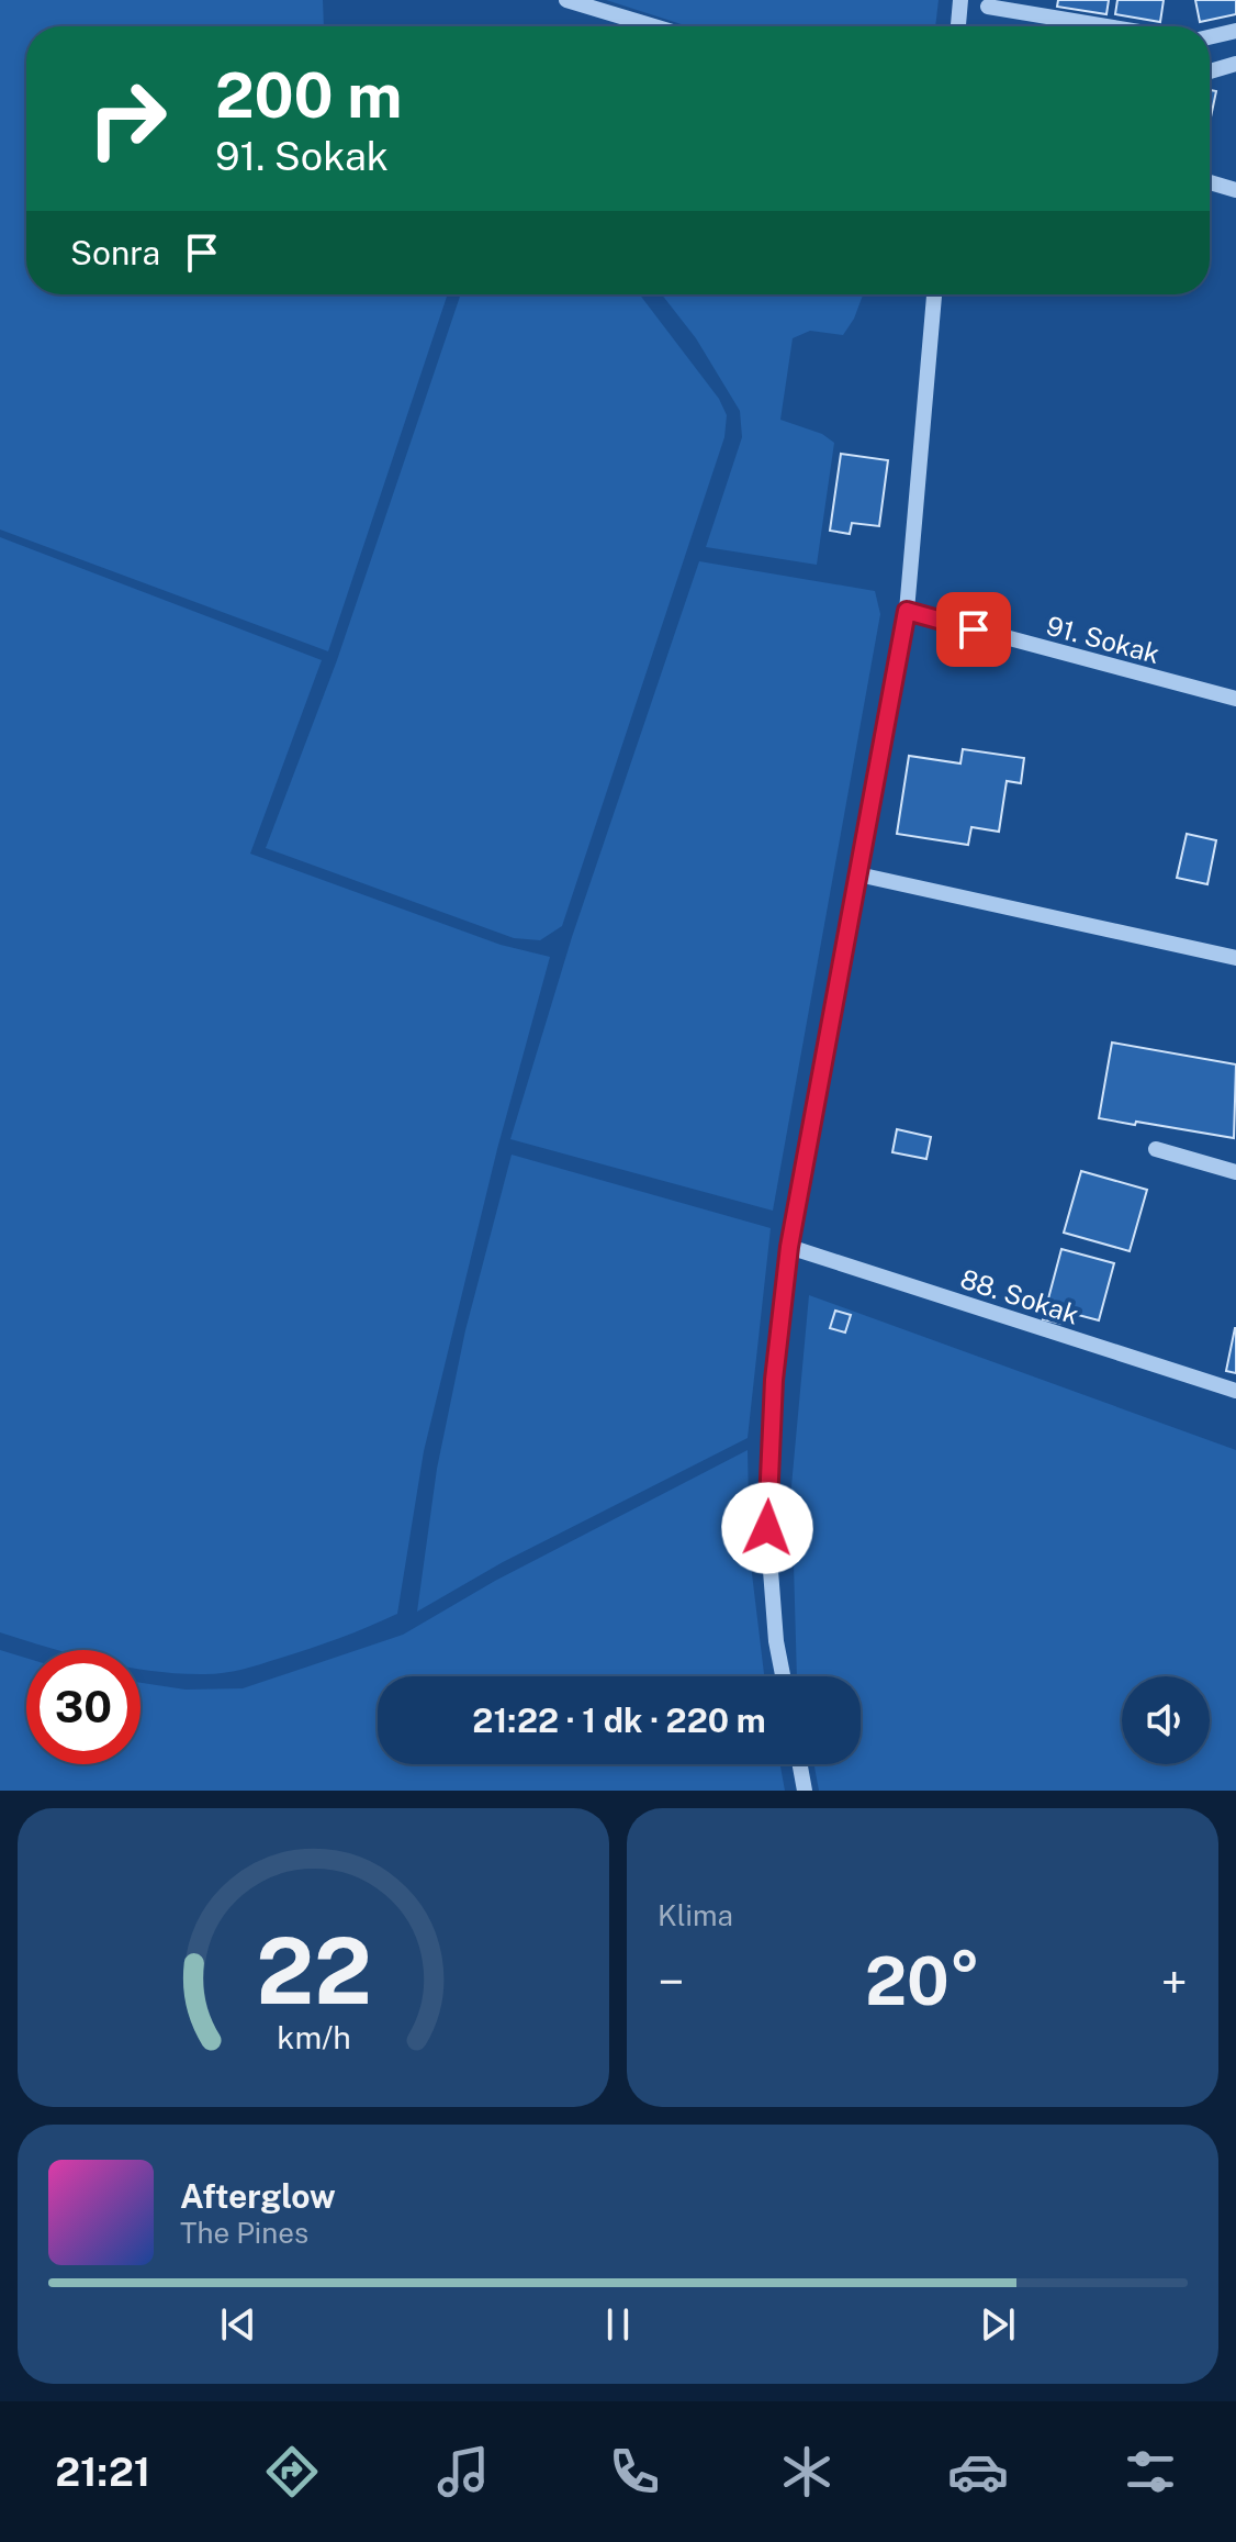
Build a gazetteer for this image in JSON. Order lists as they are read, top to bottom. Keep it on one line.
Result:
{"streets":{"street":["91. Sokak","88. Sokak"]},"page":{"turn":["200 m","91. Sokak"],"then":"Sonra","limit":"30","trip":"21:22 · 1 dk · 220 m","tile":"Klima","heat":["−","20°","+"],"song":["Afterglow","The Pines"],"tabs":"21:21","gauge":["22","km/h"]}}
